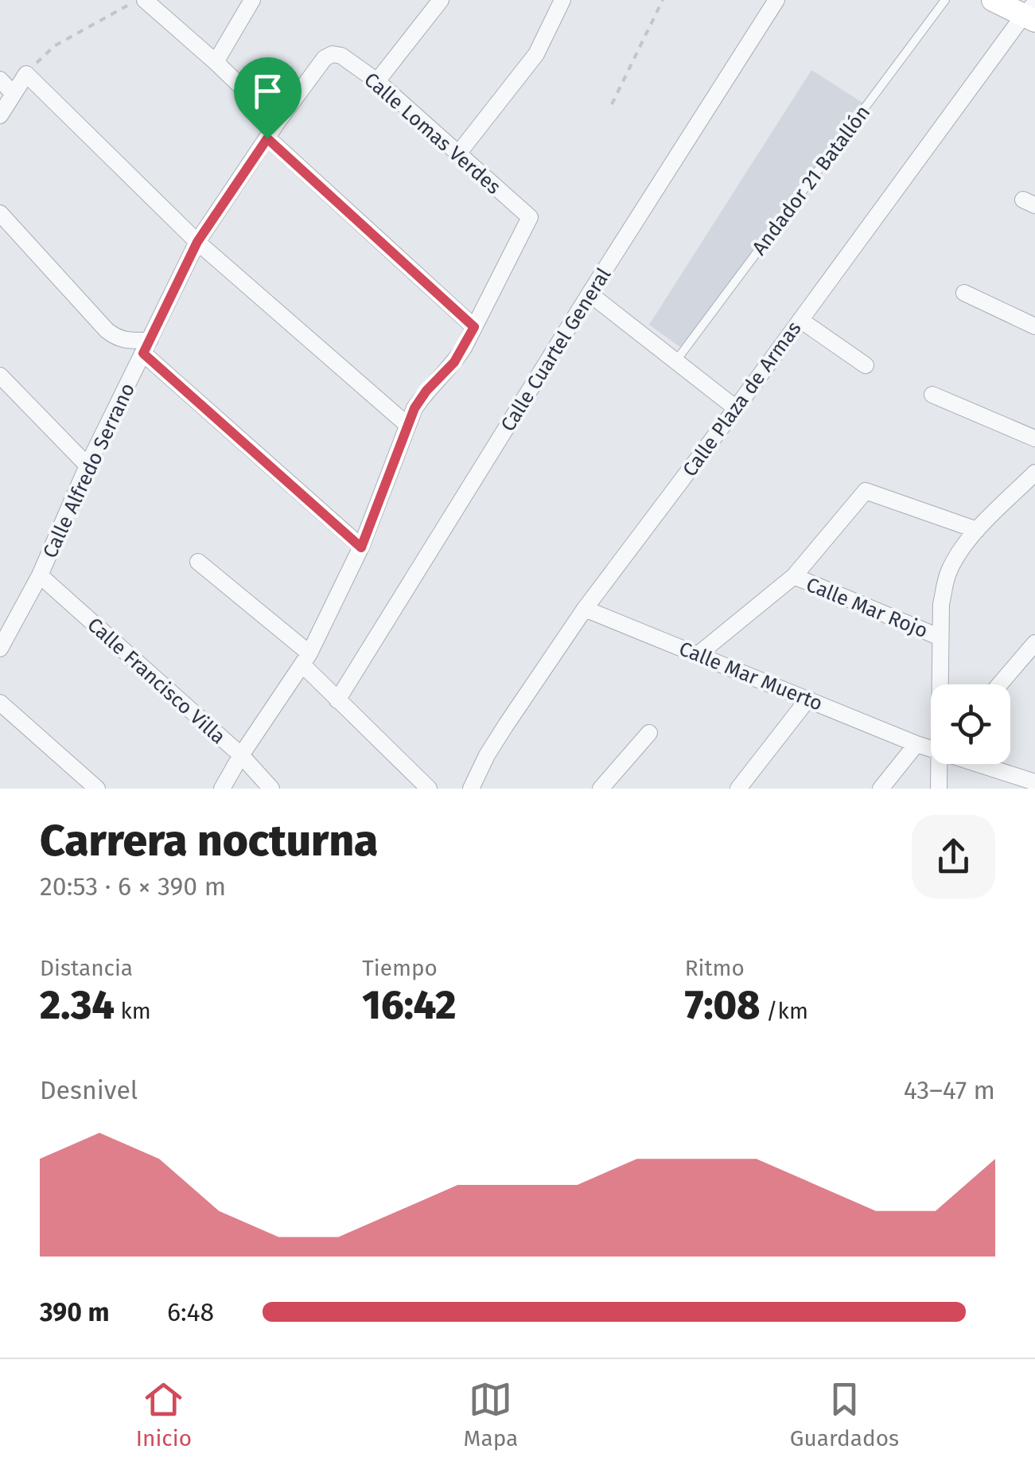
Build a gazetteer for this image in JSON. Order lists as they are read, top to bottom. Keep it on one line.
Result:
{"streets":{"street":["Calle Lomas Verdes","Calle Cuartel General","Calle Plaza de Armas","Calle Alfredo Serrano","Calle Mar Rojo","Calle Mar Muerto","Calle Francisco Villa"],"lane":["Andador 21 Batallón"]},"crossings":[["Calle Lomas Verdes","Calle Alfredo Serrano"],["Calle Plaza de Armas","Calle Mar Muerto"],["Calle Alfredo Serrano","Calle Francisco Villa"]],"page":{"heading":["Carrera nocturna","20:53 · 6 × 390 m"],"stats":[["Distancia","2.34 km"],["Tiempo","16:42"],["Ritmo","7:08 /km"]],"chart":["Desnivel","43–47 m"],"list":[{"name":"390 m","note":"6:48"}],"tabs":["Inicio","Mapa","Guardados"]}}
